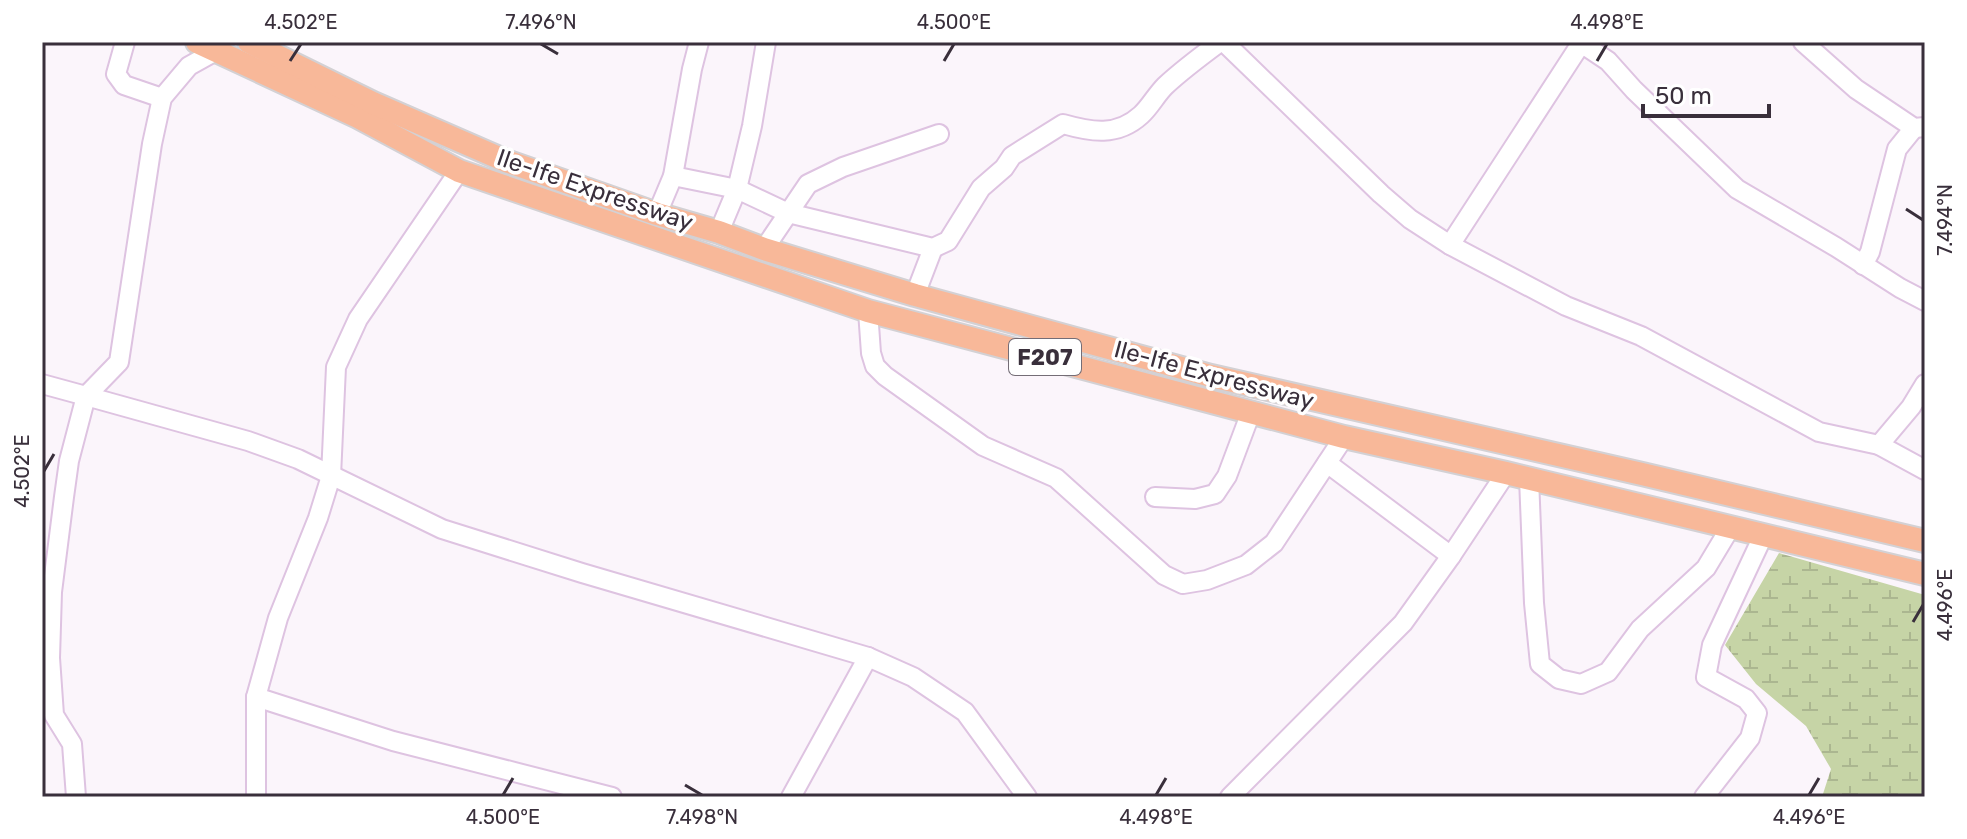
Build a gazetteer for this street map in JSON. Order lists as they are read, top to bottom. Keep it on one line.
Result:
{"streets":{"main road":["Ile-Ife Expressway","F207"]},"scale_bar":"50 m","coordinates":["4.502°E","7.496°N","4.500°E","4.498°E","7.494°N","4.496°E","7.498°N"]}
